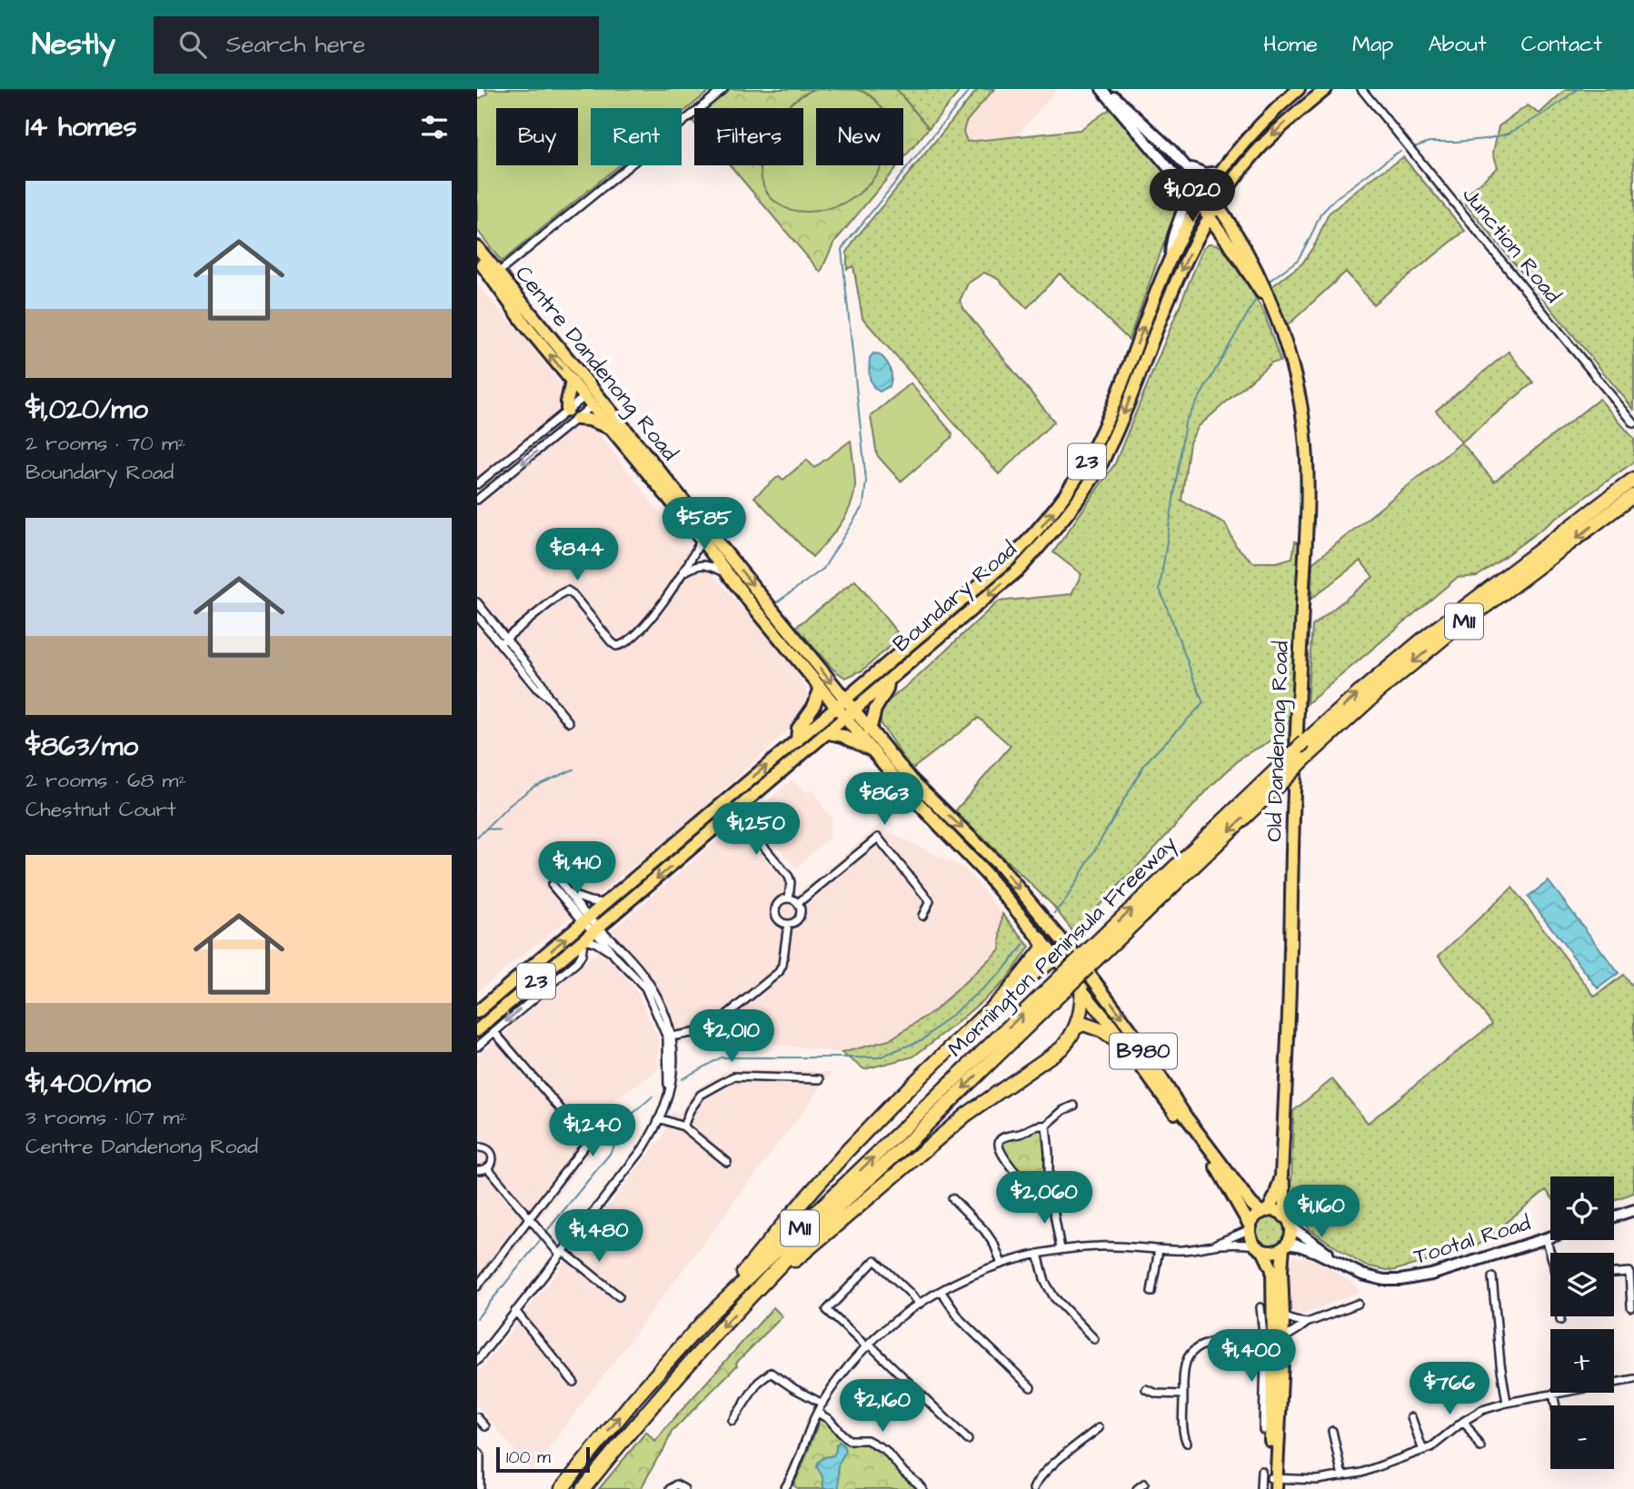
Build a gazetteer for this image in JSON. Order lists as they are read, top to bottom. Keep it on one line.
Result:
{"streets":{"highway":["M11","Mornington Peninsula Freeway"],"main road":["Centre Dandenong Road","23","Boundary Road","Old Dandenong Road","B980","Tootal Road"],"street":["Junction Road"]},"crossings":[["Centre Dandenong Road","Boundary Road"],["Centre Dandenong Road","Old Dandenong Road"],["Centre Dandenong Road","Mornington Peninsula Freeway"],["Centre Dandenong Road","B980"],["Centre Dandenong Road","Tootal Road"],["Boundary Road","Old Dandenong Road"],["Old Dandenong Road","B980"],["Old Dandenong Road","Tootal Road"],["B980","Tootal Road"]],"scale_bar":"100 m","page":{"header":"Nestly","search":"Search here","nav":["Home","Map","About","Contact"],"heading":"14 homes","chip":["Buy","Rent","Filters","New"],"list":[{"name":"$1,020/mo","note":"2 rooms · 70 m² · Boundary Road"},{"name":"$863/mo","note":"2 rooms · 68 m² · Chestnut Court"},{"name":"$1,400/mo","note":"3 rooms · 107 m² · Centre Dandenong Road"}],"price":["$1,020","$585","$844","$863","$1,250","$1,410","$2,010","$1,240","$2,060","$1,160","$1,480","$1,400","$766","$2,160"],"map_buttons":["+","−"],"scale":"100 m"}}
